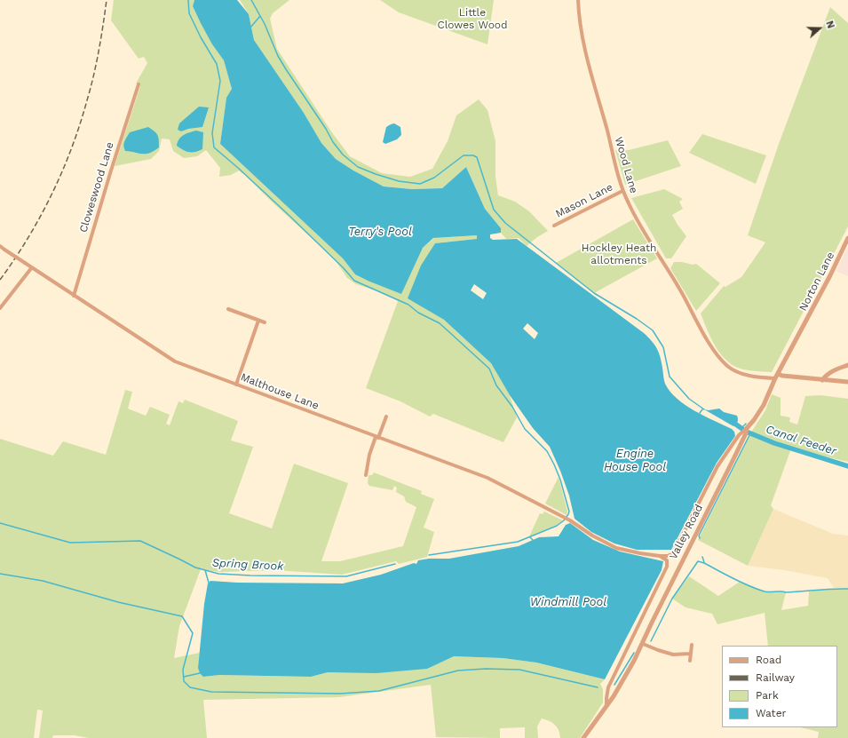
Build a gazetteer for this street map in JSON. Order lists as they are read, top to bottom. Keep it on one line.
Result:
{"streets":{"street":["Wood Lane","Cloweswood Lane","Mason Lane","Norton Lane","Malthouse Lane","Valley Road"]},"crossings":[["Wood Lane","Mason Lane"],["Wood Lane","Valley Road"],["Cloweswood Lane","Malthouse Lane"],["Norton Lane","Valley Road"]],"water":["Terry's Pool","Canal Feeder","Engine House Pool","Spring Brook","Windmill Pool"],"parks":["Little Clowes Wood","Hockley Heath allotments"],"legend":["Road","Railway","Park","Water"],"north":"right"}
